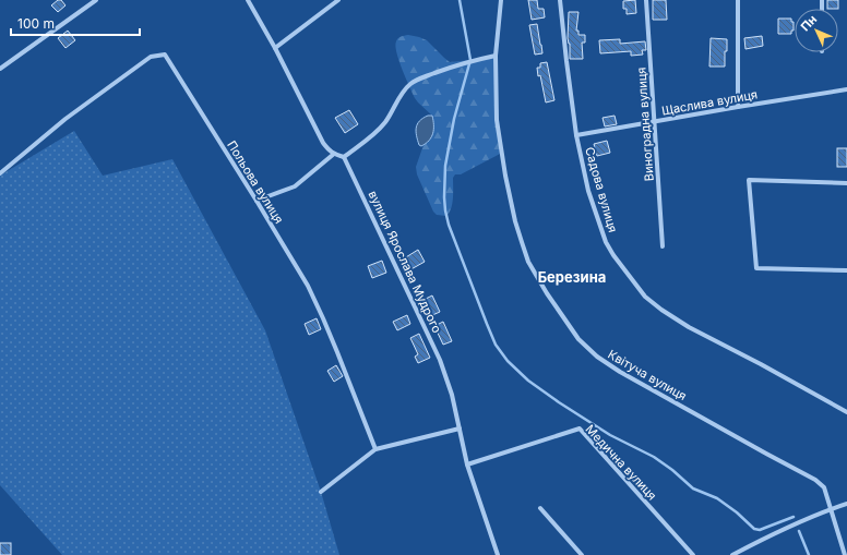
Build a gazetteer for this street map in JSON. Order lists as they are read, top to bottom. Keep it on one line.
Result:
{"streets":{"street":["Щаслива вулиця","Виноградна вулиця","Польова вулиця","Садова вулиця","вулиця Ярослава Мудрого","Квітуча вулиця","Медична вулиця"]},"crossings":[["Щаслива вулиця","Виноградна вулиця"],["Щаслива вулиця","Садова вулиця"],["вулиця Ярослава Мудрого","Медична вулиця"]],"districts":["Березина"],"scale_bar":"100 m","north":"top left"}
